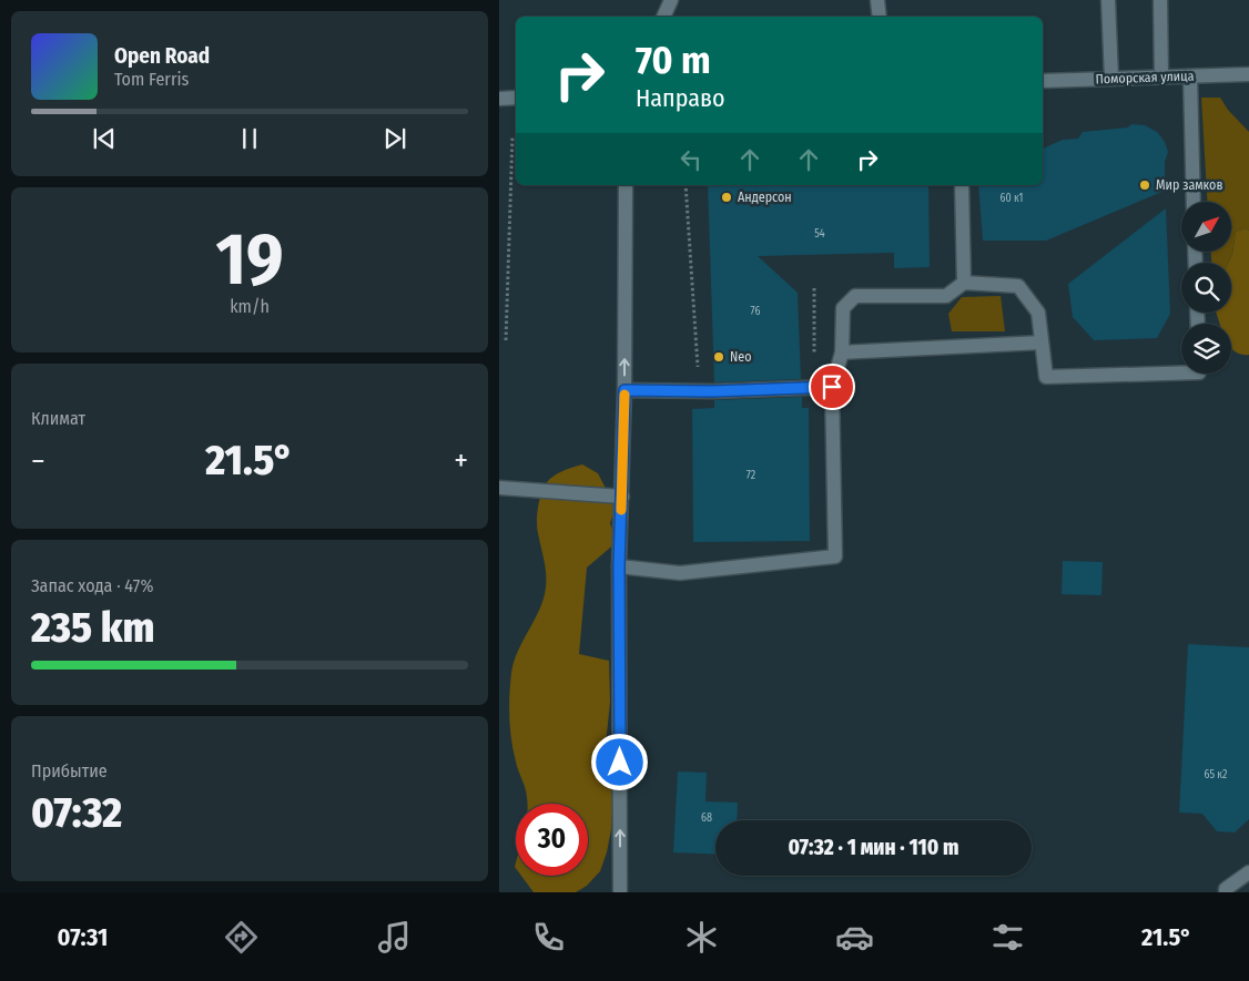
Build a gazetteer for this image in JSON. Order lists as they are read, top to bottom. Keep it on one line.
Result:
{"streets":{"street":["Поморская улица"]},"places":["Мир замков","Андерсон","Neo"],"house_numbers":["60 к1","54","76","72","65 к2","68"],"north":"top right","page":{"turn":["70 m","Направо"],"song":["Open Road","Tom Ferris"],"tile":[["19","km/h"],"Климат",["Запас хода · 47%","235 km"],["Прибытие","07:32"]],"heat":["−","21.5°","+"],"limit":"30","trip":"07:32 · 1 мин · 110 m","tabs":["07:31","21.5°"]}}
